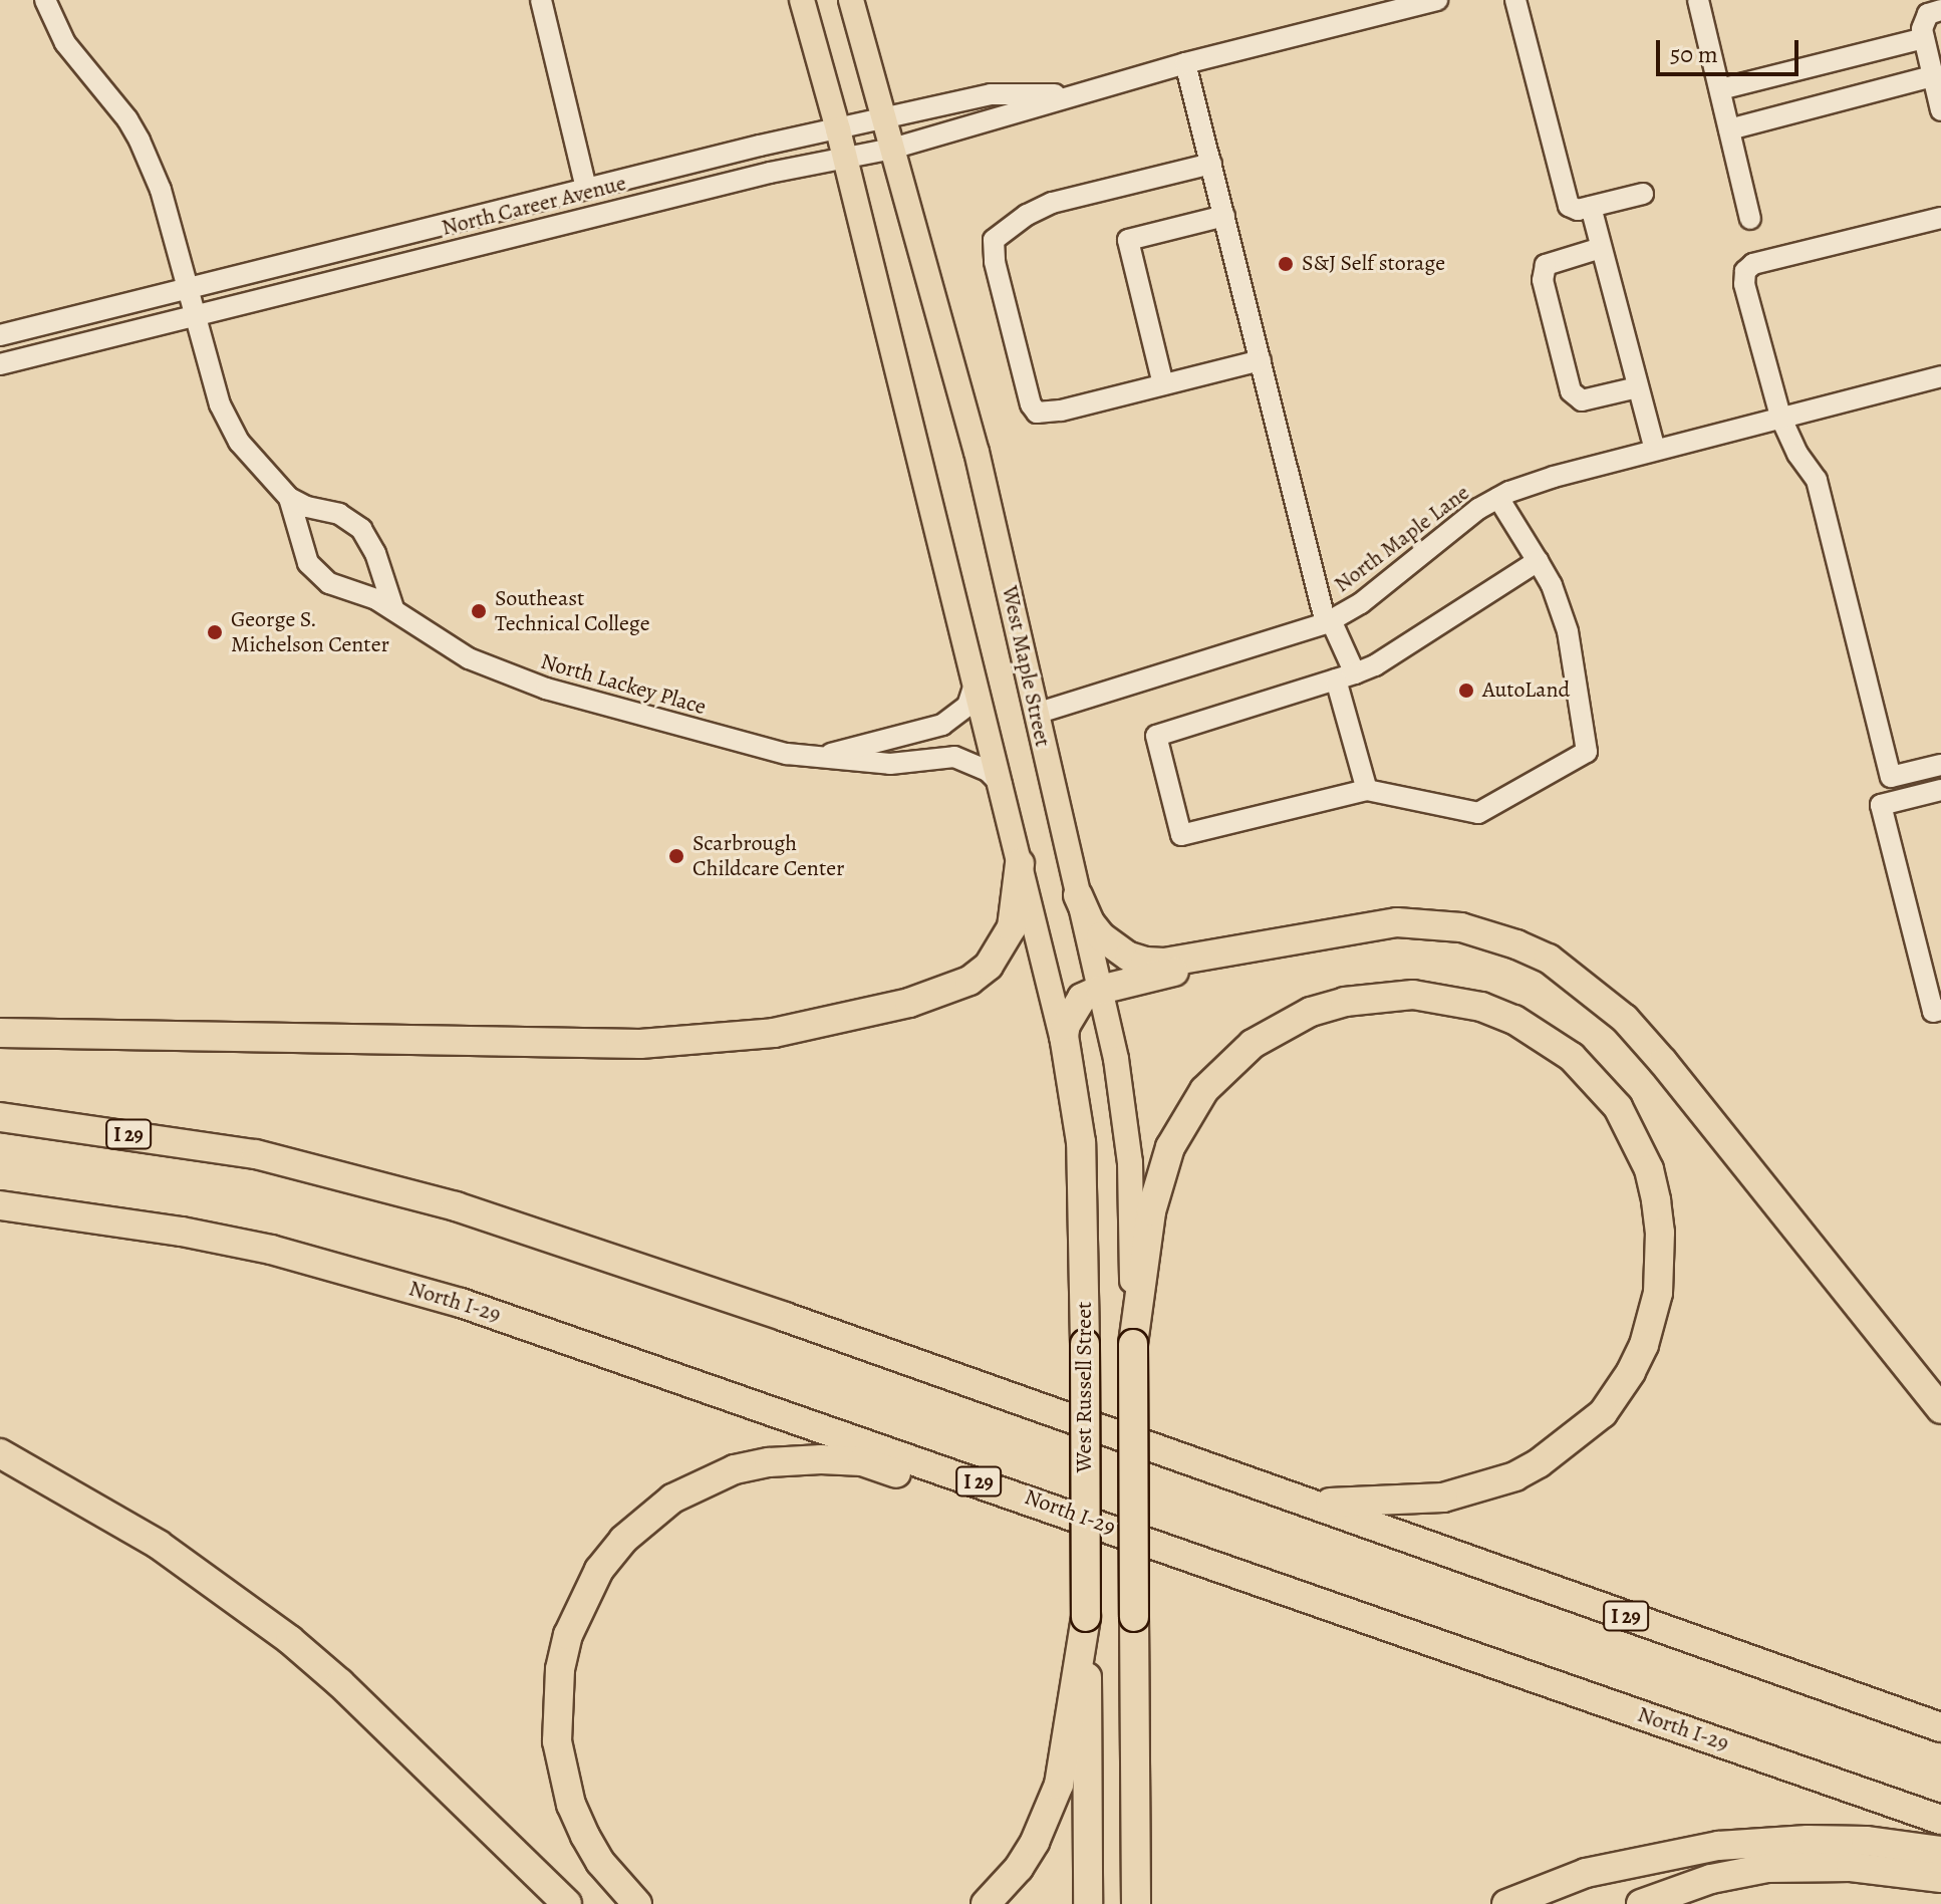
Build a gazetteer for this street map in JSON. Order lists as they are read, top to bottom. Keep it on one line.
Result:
{"streets":{"highway":["I 29","North I-29","West Russell Street"],"main road":["West Maple Street"],"street":["North Career Avenue","North Maple Lane","North Lackey Place"]},"crossings":[["North Career Avenue","West Maple Street"],["North Career Avenue","North Lackey Place"],["North Maple Lane","West Maple Street"],["West Maple Street","West Russell Street"]],"places":["S&J Self storage","Southeast Technical College","George S. Michelson Center","AutoLand","Scarbrough Childcare Center"],"scale_bar":"50 m"}
